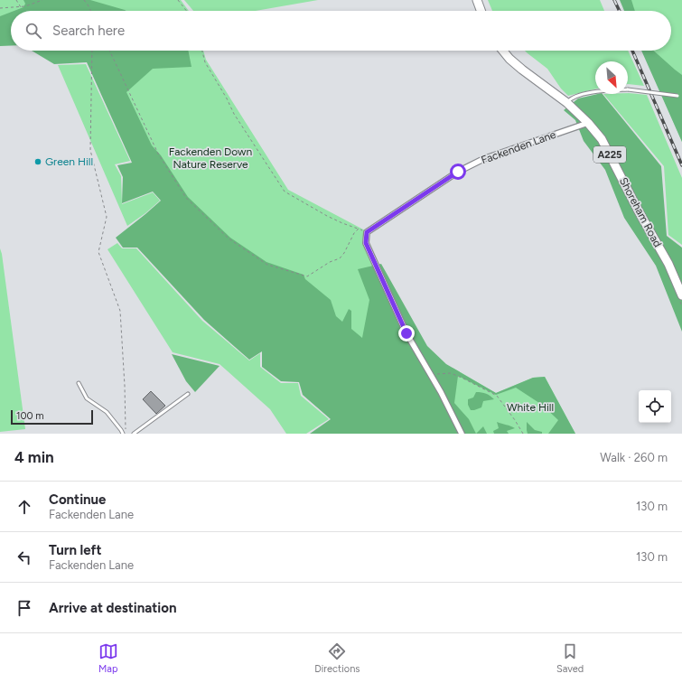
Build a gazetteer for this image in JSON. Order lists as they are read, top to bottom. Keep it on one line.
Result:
{"streets":{"main road":["A225","Shoreham Road"],"street":["Fackenden Lane"]},"crossings":[["Fackenden Lane","Shoreham Road"]],"parks":["Fackenden Down Nature Reserve","White Hill"],"places":["Green Hill"],"scale_bar":"100 m","north":"bottom right","page":{"search":"Search here","scale":"100 m","heading":["4 min","Walk · 260 m"],"list":[["Continue","Fackenden Lane","130 m"],["Turn left","Fackenden Lane","130 m"],"Arrive at destination"],"nav":["Map","Directions","Saved"]}}
